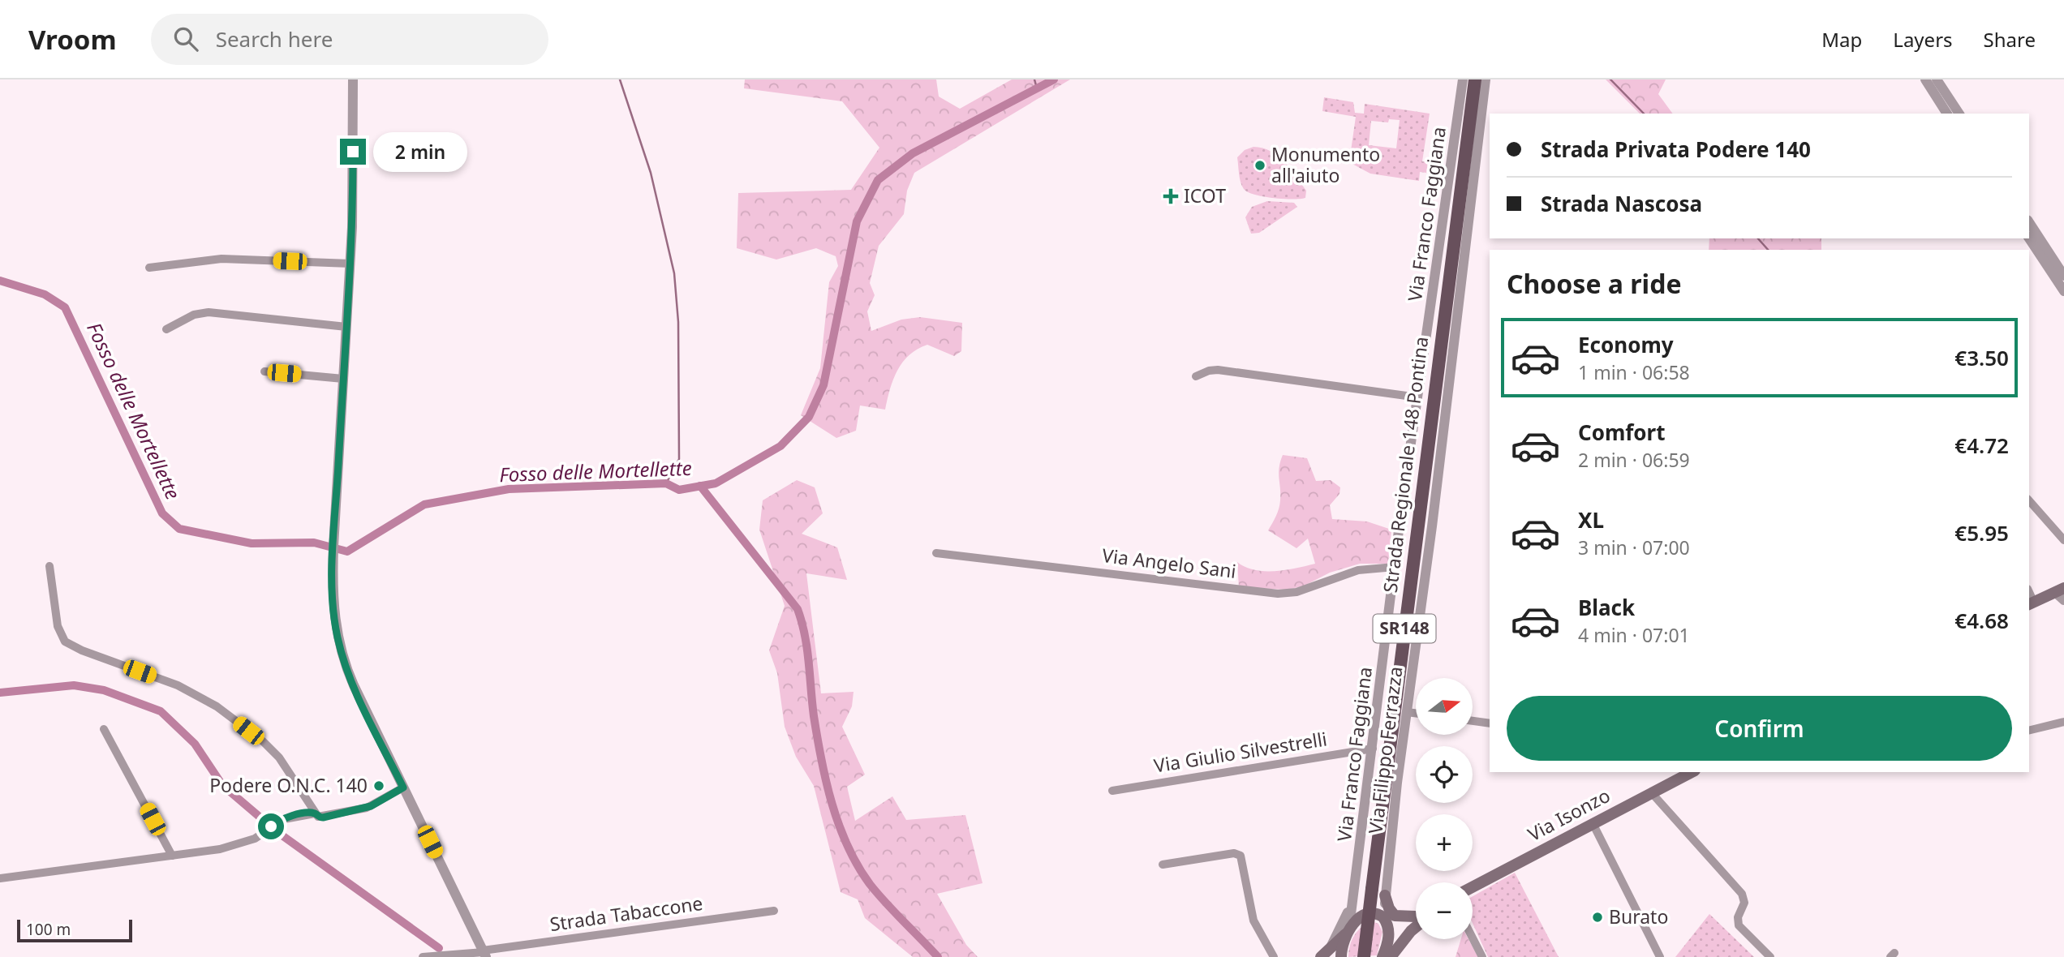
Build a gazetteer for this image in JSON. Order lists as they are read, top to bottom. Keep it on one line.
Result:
{"streets":{"main road":["Strada Regionale 148 Pontina","SR148","Via Isonzo"],"street":["Via Franco Faggiana","Via Angelo Sani","Via Filippo Ferrazza","Via Giulio Silvestrelli","Strada Tabaccone"]},"crossings":[["Via Franco Faggiana","Via Angelo Sani"],["Via Franco Faggiana","Via Giulio Silvestrelli"]],"water":["Fosso delle Mortellette"],"places":{"other":["Monumento all'aiuto","Podere O.N.C. 140","Burato"],"health":["ICOT"]},"scale_bar":"100 m","north":"right","page":{"header":"Vroom","search":"Search here","nav":["Map","Layers","Share"],"banner":["Strada Privata Podere 140","Strada Nascosa"],"bubble":"2 min","heading":"Choose a ride","list":[{"name":"Economy","note":"1 min · 06:58","value":"€3.50"},{"name":"Comfort","note":"2 min · 06:59","value":"€4.72"},{"name":"XL","note":"3 min · 07:00","value":"€5.95"},{"name":"Black","note":"4 min · 07:01","value":"€4.68"}],"map_buttons":["+","−"],"buttons":"Confirm","scale":"100 m"}}
